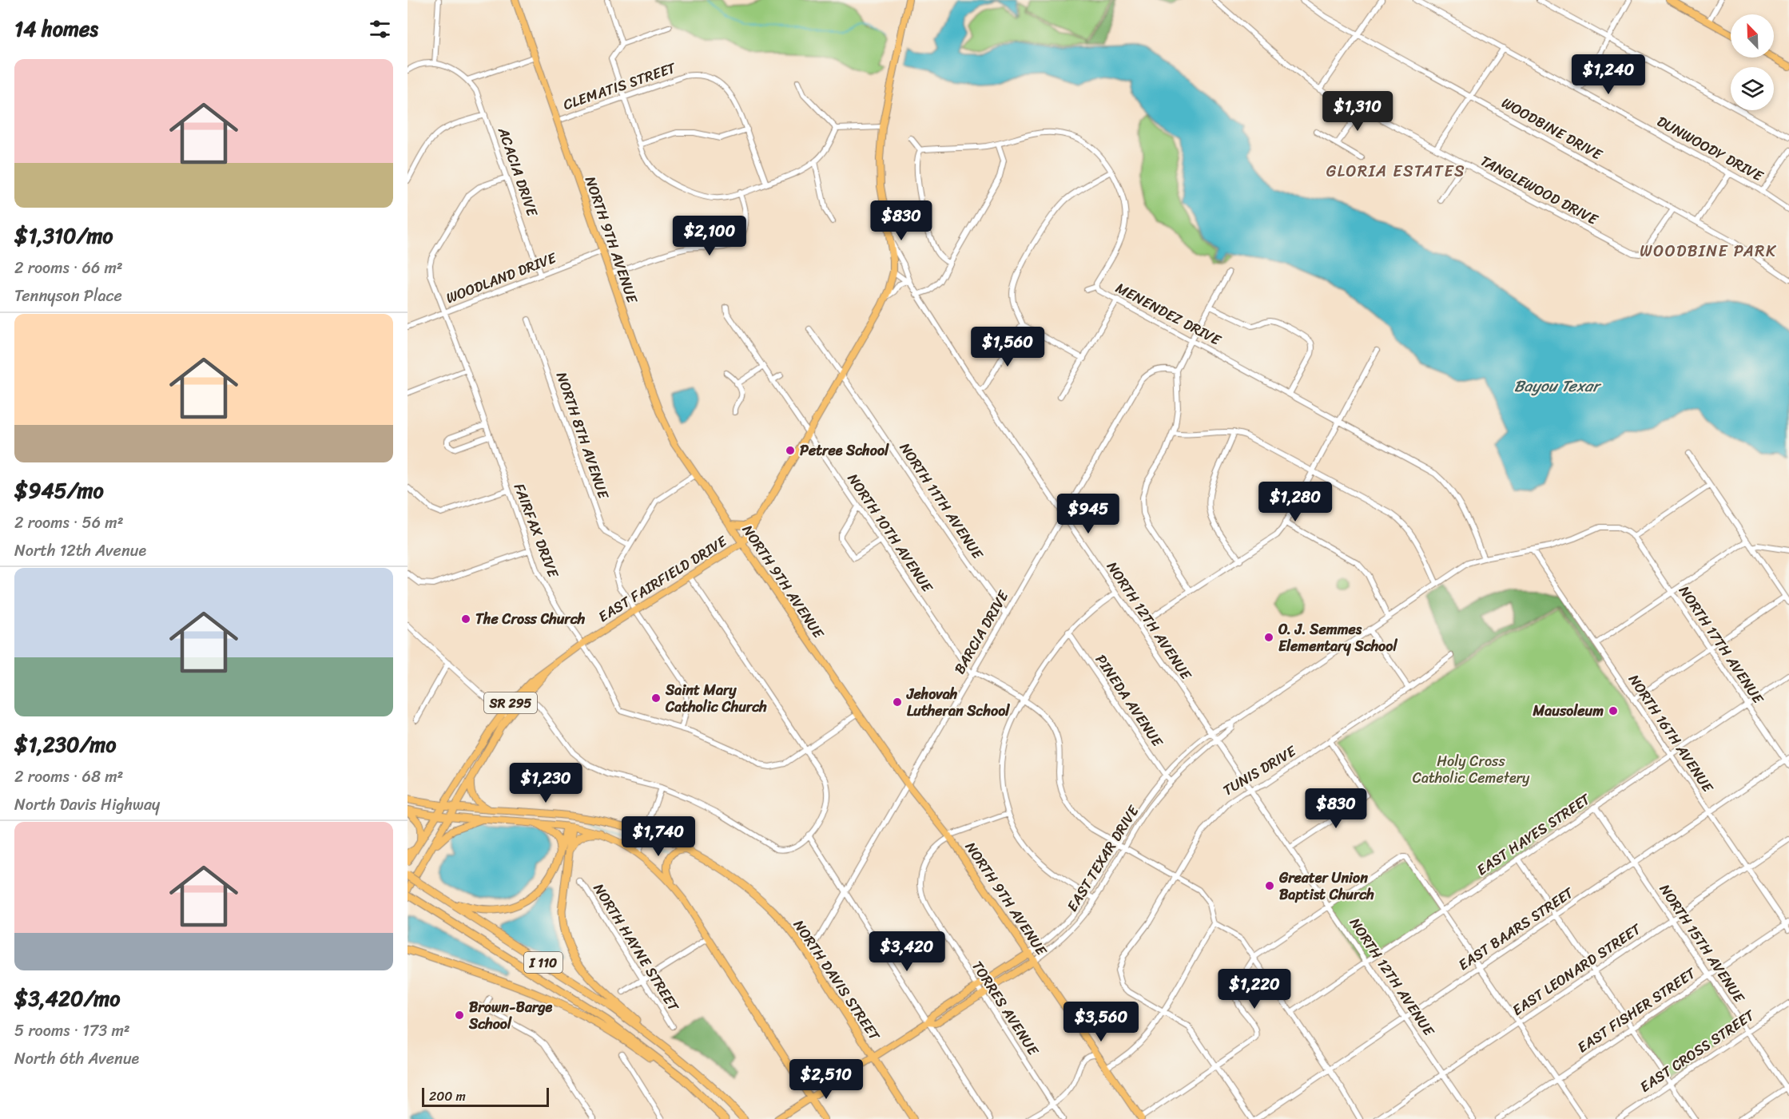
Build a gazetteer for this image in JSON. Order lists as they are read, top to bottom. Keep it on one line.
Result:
{"streets":{"highway":["I 110"],"main road":["NORTH 9TH AVENUE","EAST FAIRFIELD DRIVE","SR 295","EAST TEXAR DRIVE","NORTH DAVIS STREET"],"street":["CLEMATIS STREET","WOODBINE DRIVE","DUNWOODY DRIVE","ACACIA DRIVE","TANGLEWOOD DRIVE","WOODLAND DRIVE","MENENDEZ DRIVE","NORTH 8TH AVENUE","NORTH 11TH AVENUE","FAIRFAX DRIVE","NORTH 10TH AVENUE","NORTH 12TH AVENUE","BARCIA DRIVE","NORTH 17TH AVENUE","PINEDA AVENUE","NORTH 16TH AVENUE","TUNIS DRIVE","EAST HAYES STREET","EAST BAARS STREET","NORTH 15TH AVENUE","NORTH HAYNE STREET","EAST LEONARD STREET","TORRES AVENUE","EAST FISHER STREET","EAST CROSS STREET"]},"crossings":[["CLEMATIS STREET","NORTH 9TH AVENUE"],["WOODBINE DRIVE","TANGLEWOOD DRIVE"],["ACACIA DRIVE","WOODLAND DRIVE"],["ACACIA DRIVE","FAIRFAX DRIVE"],["NORTH 9TH AVENUE","WOODLAND DRIVE"],["NORTH 9TH AVENUE","FAIRFAX DRIVE"],["NORTH 9TH AVENUE","EAST FAIRFIELD DRIVE"],["NORTH 9TH AVENUE","BARCIA DRIVE"],["NORTH 9TH AVENUE","EAST TEXAR DRIVE"],["NORTH 9TH AVENUE","TORRES AVENUE"],["WOODLAND DRIVE","FAIRFAX DRIVE"],["NORTH 11TH AVENUE","EAST FAIRFIELD DRIVE"],["NORTH 11TH AVENUE","BARCIA DRIVE"],["FAIRFAX DRIVE","EAST FAIRFIELD DRIVE"],["NORTH 10TH AVENUE","EAST FAIRFIELD DRIVE"],["NORTH 10TH AVENUE","BARCIA DRIVE"],["EAST FAIRFIELD DRIVE","NORTH 12TH AVENUE"],["EAST FAIRFIELD DRIVE","NORTH DAVIS STREET"],["NORTH 12TH AVENUE","BARCIA DRIVE"],["NORTH 12TH AVENUE","TUNIS DRIVE"],["NORTH 12TH AVENUE","EAST HAYES STREET"],["NORTH 12TH AVENUE","EAST TEXAR DRIVE"],["NORTH 12TH AVENUE","EAST BAARS STREET"],["NORTH 12TH AVENUE","EAST LEONARD STREET"],["BARCIA DRIVE","NORTH DAVIS STREET"],["NORTH 17TH AVENUE","EAST HAYES STREET"],["NORTH 17TH AVENUE","EAST BAARS STREET"],["PINEDA AVENUE","EAST TEXAR DRIVE"],["NORTH 16TH AVENUE","EAST HAYES STREET"],["NORTH 16TH AVENUE","EAST BAARS STREET"],["NORTH 16TH AVENUE","EAST LEONARD STREET"],["NORTH 16TH AVENUE","EAST FISHER STREET"],["EAST HAYES STREET","NORTH 15TH AVENUE"],["EAST TEXAR DRIVE","NORTH DAVIS STREET"],["EAST TEXAR DRIVE","TORRES AVENUE"],["EAST BAARS STREET","NORTH 15TH AVENUE"],["NORTH 15TH AVENUE","EAST LEONARD STREET"],["NORTH 15TH AVENUE","EAST FISHER STREET"],["NORTH 15TH AVENUE","EAST CROSS STREET"]],"districts":["GLORIA ESTATES","WOODBINE PARK"],"water":["Bayou Texar"],"parks":["Holy Cross Catholic Cemetery"],"places":["Petree School","The Cross Church","O. J. Semmes Elementary School","Saint Mary Catholic Church","Jehovah Lutheran School","Mausoleum","Greater Union Baptist Church","Brown-Barge School"],"scale_bar":"200 m","north":"top left","page":{"heading":"14 homes","price":["$1,240","$1,310","$830","$2,100","$1,560","$1,280","$945","$1,230","$830","$1,740","$3,420","$1,220","$3,560","$2,510"],"list":[{"name":"$1,310/mo","note":"2 rooms · 66 m² · Tennyson Place"},{"name":"$945/mo","note":"2 rooms · 56 m² · North 12th Avenue"},{"name":"$1,230/mo","note":"2 rooms · 68 m² · North Davis Highway"},{"name":"$3,420/mo","note":"5 rooms · 173 m² · North 6th Avenue"}],"scale":"200 m"}}
